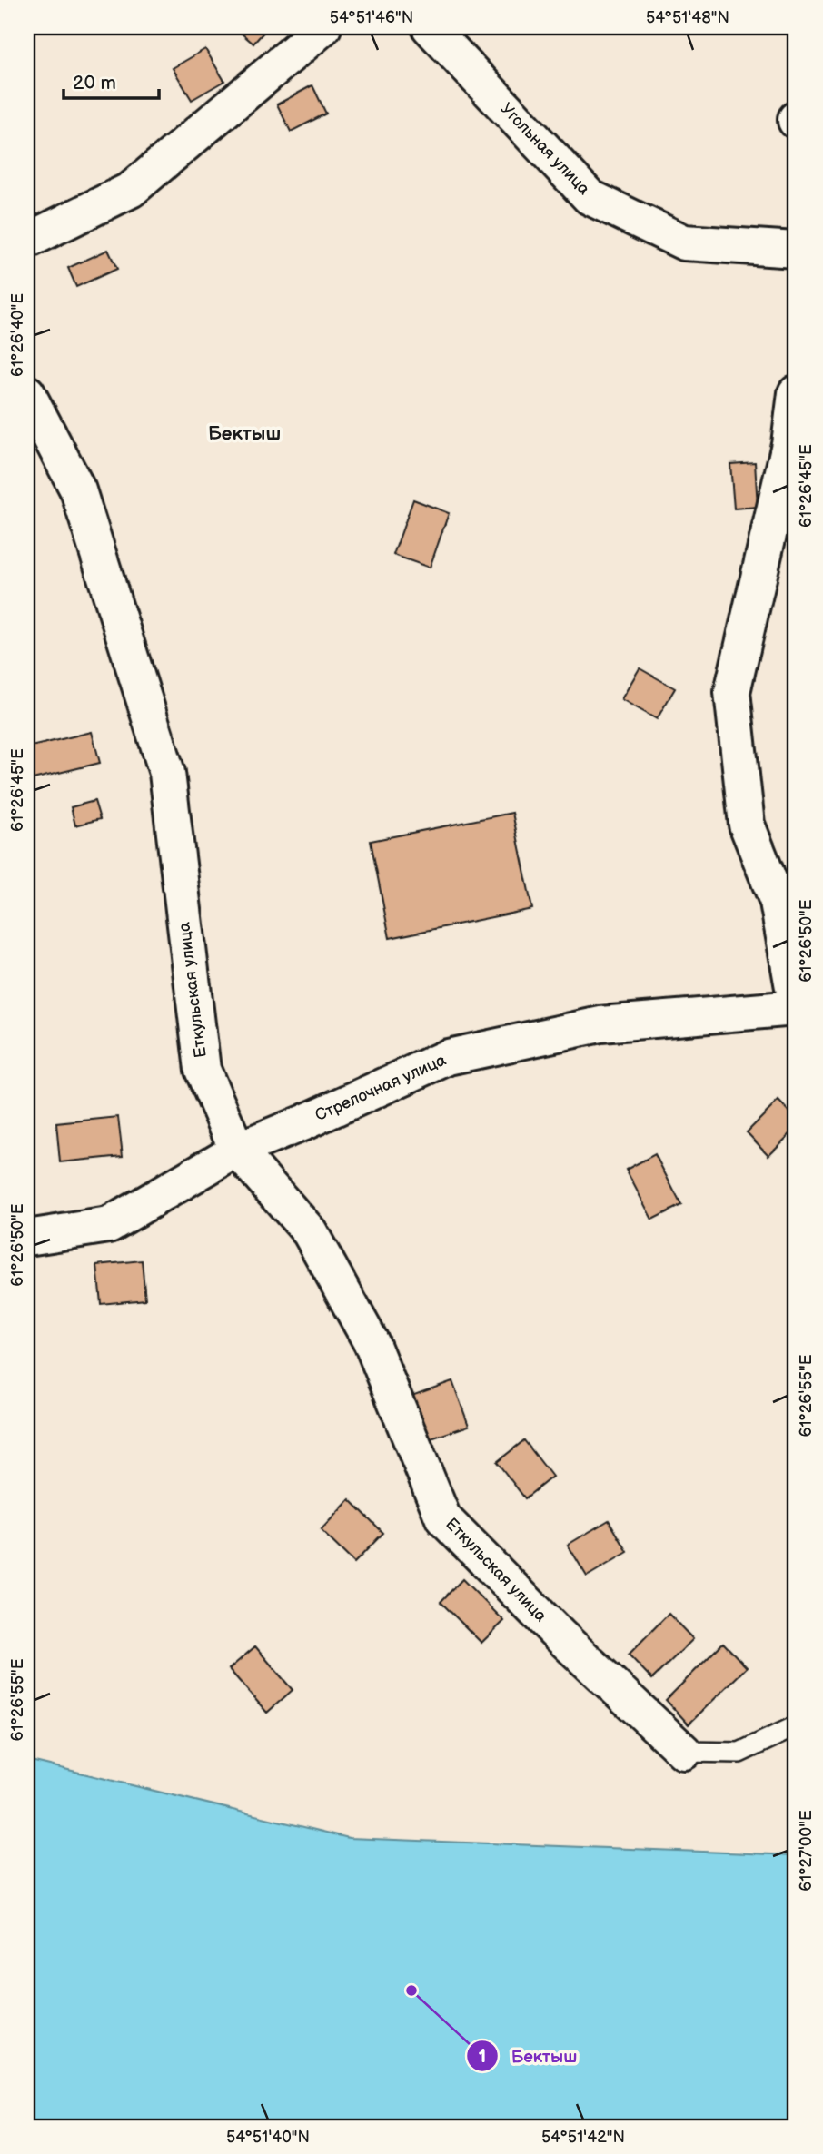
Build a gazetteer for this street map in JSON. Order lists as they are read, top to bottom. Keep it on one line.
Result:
{"streets":{"street":["Угольная улица","Еткульская улица","Стрелочная улица"]},"crossings":[["Еткульская улица","Стрелочная улица"]],"districts":["Бектыш"],"places":["Бектыш"],"scale_bar":"20 m","coordinates":["54°51'46\"N","54°51'48\"N","61°26'40\"E","61°26'45\"E","61°26'50\"E","61°26'55\"E","61°27'00\"E","54°51'40\"N","54°51'42\"N"]}
